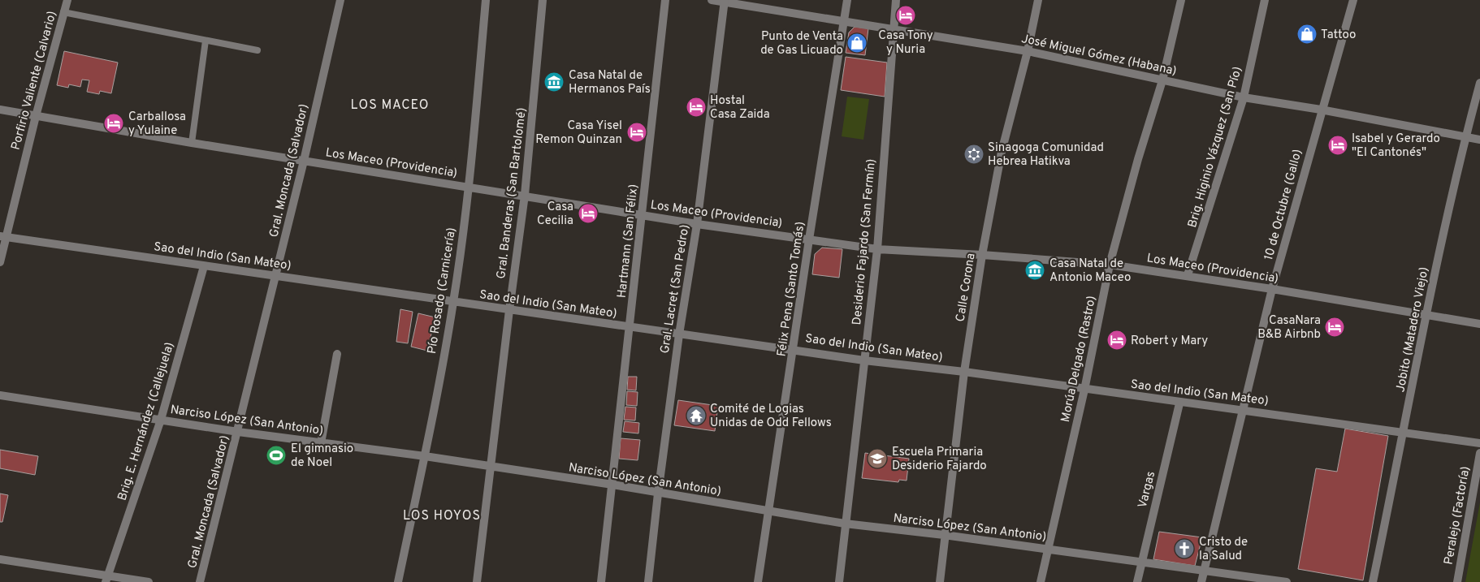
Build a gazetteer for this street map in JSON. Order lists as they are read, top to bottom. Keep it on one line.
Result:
{"streets":{"street":["José Miguel Gómez (Habana)","Porfirio Valiente (Calvario)","Brig. Higinio Vázquez (San Pío)","Los Maceo (Providencia)","Gral. Moncada (Salvador)","Gral. Banderas (San Bartolomé)","10 de Octubre (Gallo)","Hartmann (San Félix)","Desiderio Fajardo (San Fermín)","Sao del Indio (San Mateo)","Calle Corona","Gral. Lacret (San Pedro)","Félix Pena (Santo Tomás)","Pío Rosado (Carnicería)","Jobito (Matadero Viejo)","Morúa Delgado (Rastro)","Narciso López (San Antonio)","Brig. E. Hernández (Callejuela)","Vargas","Peralejo (Factoría)"]},"crossings":[["José Miguel Gómez (Habana)","Brig. Higinio Vázquez (San Pío)"],["José Miguel Gómez (Habana)","10 de Octubre (Gallo)"],["José Miguel Gómez (Habana)","Desiderio Fajardo (San Fermín)"],["José Miguel Gómez (Habana)","Calle Corona"],["José Miguel Gómez (Habana)","Gral. Lacret (San Pedro)"],["José Miguel Gómez (Habana)","Félix Pena (Santo Tomás)"],["José Miguel Gómez (Habana)","Jobito (Matadero Viejo)"],["José Miguel Gómez (Habana)","Morúa Delgado (Rastro)"],["Porfirio Valiente (Calvario)","Los Maceo (Providencia)"],["Porfirio Valiente (Calvario)","Sao del Indio (San Mateo)"],["Brig. Higinio Vázquez (San Pío)","Los Maceo (Providencia)"],["Los Maceo (Providencia)","Gral. Moncada (Salvador)"],["Los Maceo (Providencia)","Gral. Banderas (San Bartolomé)"],["Los Maceo (Providencia)","10 de Octubre (Gallo)"],["Los Maceo (Providencia)","Hartmann (San Félix)"],["Los Maceo (Providencia)","Desiderio Fajardo (San Fermín)"],["Los Maceo (Providencia)","Calle Corona"],["Los Maceo (Providencia)","Gral. Lacret (San Pedro)"],["Los Maceo (Providencia)","Félix Pena (Santo Tomás)"],["Los Maceo (Providencia)","Pío Rosado (Carnicería)"],["Los Maceo (Providencia)","Jobito (Matadero Viejo)"],["Los Maceo (Providencia)","Morúa Delgado (Rastro)"],["Gral. Moncada (Salvador)","Sao del Indio (San Mateo)"],["Gral. Moncada (Salvador)","Narciso López (San Antonio)"],["Gral. Banderas (San Bartolomé)","Sao del Indio (San Mateo)"],["Gral. Banderas (San Bartolomé)","Narciso López (San Antonio)"],["10 de Octubre (Gallo)","Sao del Indio (San Mateo)"],["10 de Octubre (Gallo)","Narciso López (San Antonio)"],["Hartmann (San Félix)","Sao del Indio (San Mateo)"],["Hartmann (San Félix)","Narciso López (San Antonio)"],["Desiderio Fajardo (San Fermín)","Sao del Indio (San Mateo)"],["Desiderio Fajardo (San Fermín)","Narciso López (San Antonio)"],["Sao del Indio (San Mateo)","Calle Corona"],["Sao del Indio (San Mateo)","Gral. Lacret (San Pedro)"],["Sao del Indio (San Mateo)","Félix Pena (Santo Tomás)"],["Sao del Indio (San Mateo)","Pío Rosado (Carnicería)"],["Sao del Indio (San Mateo)","Jobito (Matadero Viejo)"],["Sao del Indio (San Mateo)","Morúa Delgado (Rastro)"],["Sao del Indio (San Mateo)","Brig. E. Hernández (Callejuela)"],["Sao del Indio (San Mateo)","Vargas"],["Calle Corona","Narciso López (San Antonio)"],["Gral. Lacret (San Pedro)","Narciso López (San Antonio)"],["Félix Pena (Santo Tomás)","Narciso López (San Antonio)"],["Pío Rosado (Carnicería)","Narciso López (San Antonio)"],["Morúa Delgado (Rastro)","Narciso López (San Antonio)"],["Narciso López (San Antonio)","Brig. E. Hernández (Callejuela)"],["Narciso López (San Antonio)","Vargas"]],"districts":["LOS MACEO","LOS HOYOS"],"places":{"hotel":["Casa Tony y Nuria","Hostal Casa Zaida","Carballosa y Yulaine","Casa Yisel Remon Quinzan","Isabel y Gerardo \"El Cantonés\"","Casa Cecilia","CasaNara B&B Airbnb","Robert y Mary"],"shop":["Tattoo","Punto de Venta de Gas Licuado"],"museum":["Casa Natal de Hermanos País","Casa Natal de Antonio Maceo"],"synagogue":["Sinagoga Comunidad Hebrea Hatikva"],"temple":["Comité de Logias Unidas de Odd Fellows"],"sports":["El gimnasio de Noel"],"school or university":["Escuela Primaria Desiderio Fajardo"],"church":["Cristo de la Salud"]}}
